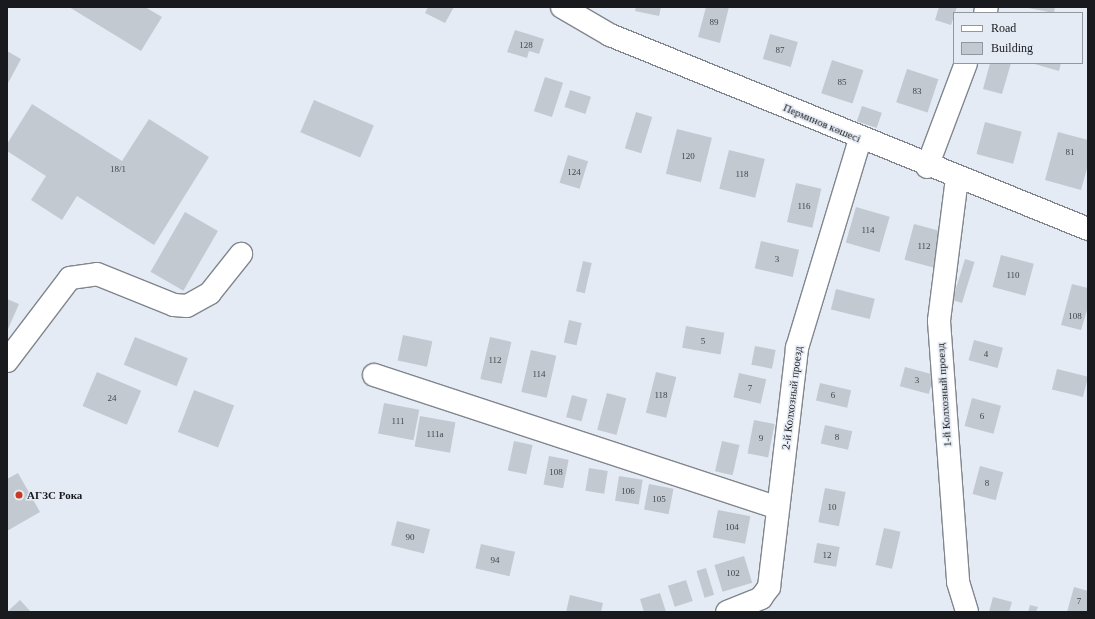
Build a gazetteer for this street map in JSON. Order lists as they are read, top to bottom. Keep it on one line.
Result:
{"streets":{"street":["Перминов көшесі","1-й Колхозный проезд","2-й Колхозный проезд"]},"crossings":[["Перминов көшесі","1-й Колхозный проезд"],["Перминов көшесі","2-й Колхозный проезд"]],"places":["АГЗС Рока"],"house_numbers":["89","128","87","85","83","81","120","18/1","124","118","116","114","112","3","110","108","5","4","112","114","3","7","118","6","24","6","111","111а","8","9","108","8","106","105","10","104","90","12","94","102","7"],"legend":["Road","Building"]}
